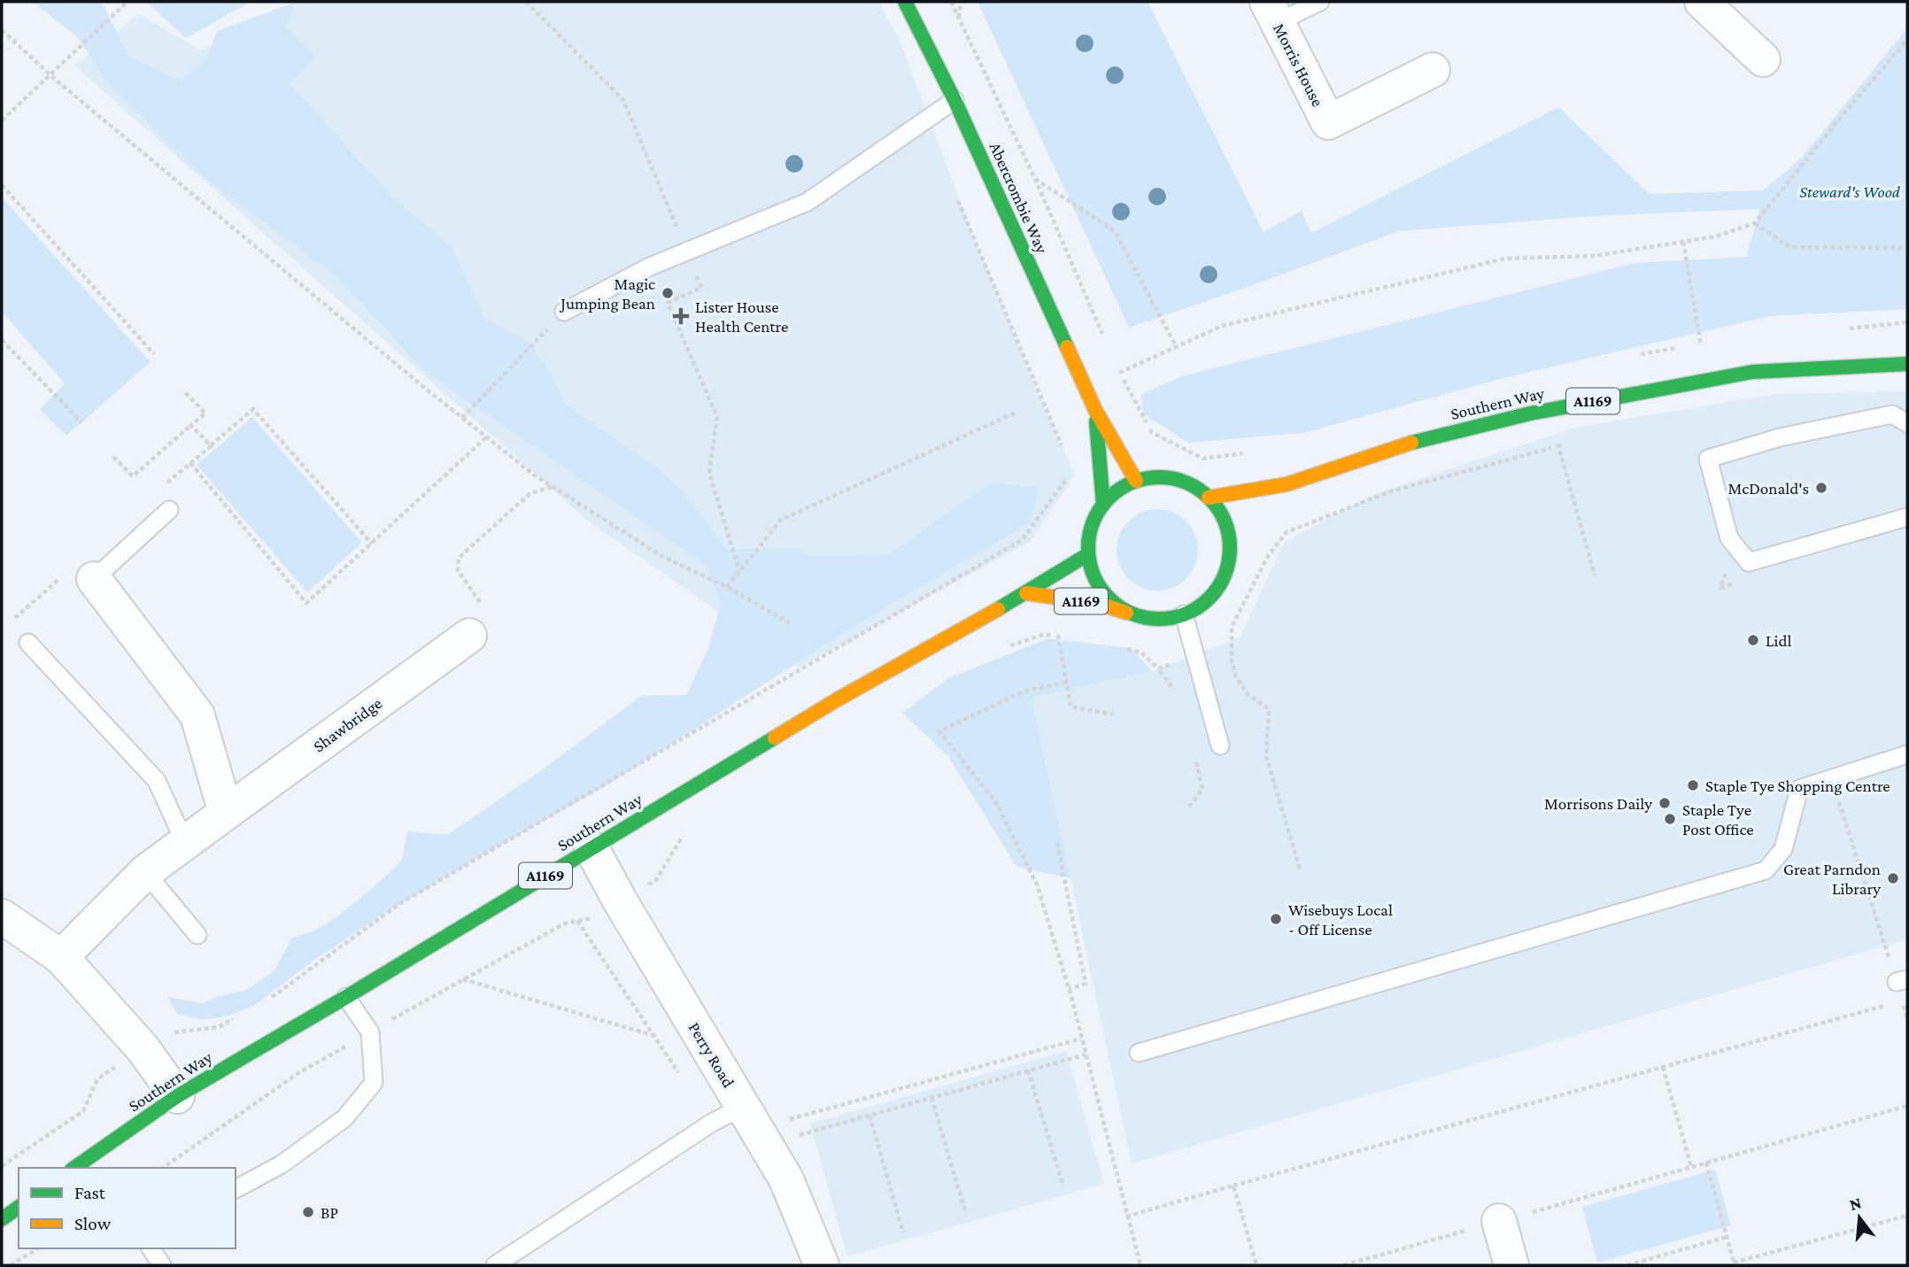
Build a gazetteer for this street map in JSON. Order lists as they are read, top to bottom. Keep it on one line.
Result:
{"streets":{"main road":["Abercrombie Way","A1169","Southern Way"],"street":["Morris House","Shawbridge","Perry Road"]},"crossings":[["Abercrombie Way","A1169"],["Abercrombie Way","Southern Way"],["A1169","Southern Way"],["Southern Way","Perry Road"]],"parks":["Steward's Wood"],"places":{"other":["Magic Jumping Bean","McDonald's","Lidl","Staple Tye Shopping Centre","Morrisons Daily","Staple Tye Post Office","Great Parndon Library","Wisebuys Local - Off License","BP"],"health":["Lister House Health Centre"]},"legend":["Fast","Slow"],"north":"top"}
